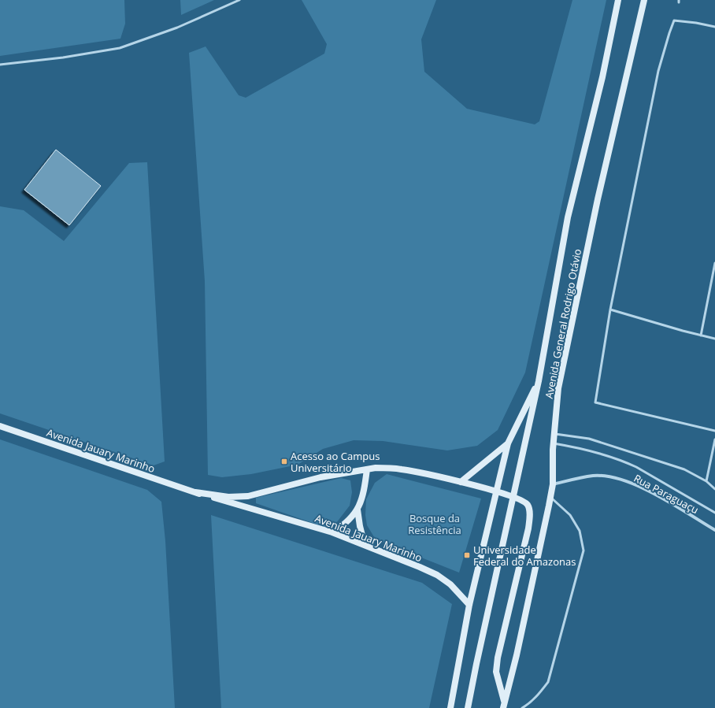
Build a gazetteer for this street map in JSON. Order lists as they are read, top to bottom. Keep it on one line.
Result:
{"streets":{"main road":["Avenida General Rodrigo Otávio","Avenida Jauary Marinho"],"street":["Rua Paraguaçu"]},"crossings":[["Avenida General Rodrigo Otávio","Avenida Jauary Marinho"],["Avenida General Rodrigo Otávio","Rua Paraguaçu"]],"parks":["Bosque da Resistência"],"places":{"transit":["Acesso ao Campus Universitário","Universidade Federal do Amazonas"]}}
